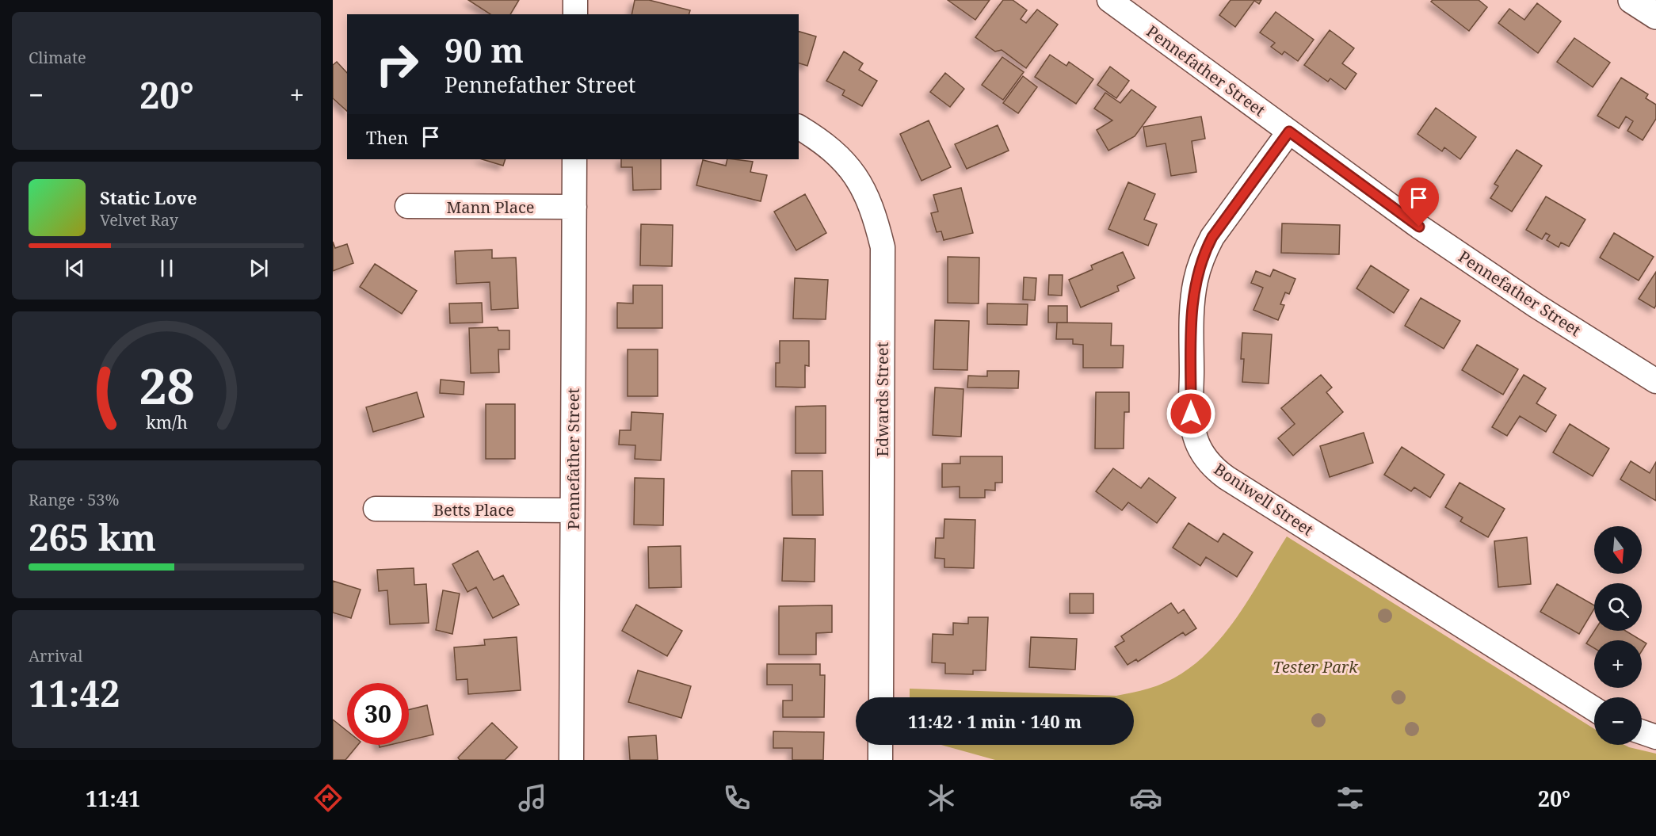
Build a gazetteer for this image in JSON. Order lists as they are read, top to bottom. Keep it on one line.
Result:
{"streets":{"street":["Pennefather Street","Mann Place","Edwards Street","Boniwell Street","Betts Place"]},"crossings":[["Pennefather Street","Mann Place"],["Pennefather Street","Boniwell Street"],["Pennefather Street","Betts Place"]],"parks":["Tester Park"],"north":"bottom","page":{"tile":["Climate",["Range · 53%","265 km"],["Arrival","11:42"]],"turn":["90 m","Pennefather Street"],"heat":["−","20°","+"],"then":"Then","song":["Static Love","Velvet Ray"],"map_buttons":["+","−"],"limit":"30","trip":"11:42 · 1 min · 140 m","tabs":["11:41","20°"],"gauge":["28","km/h"]}}
